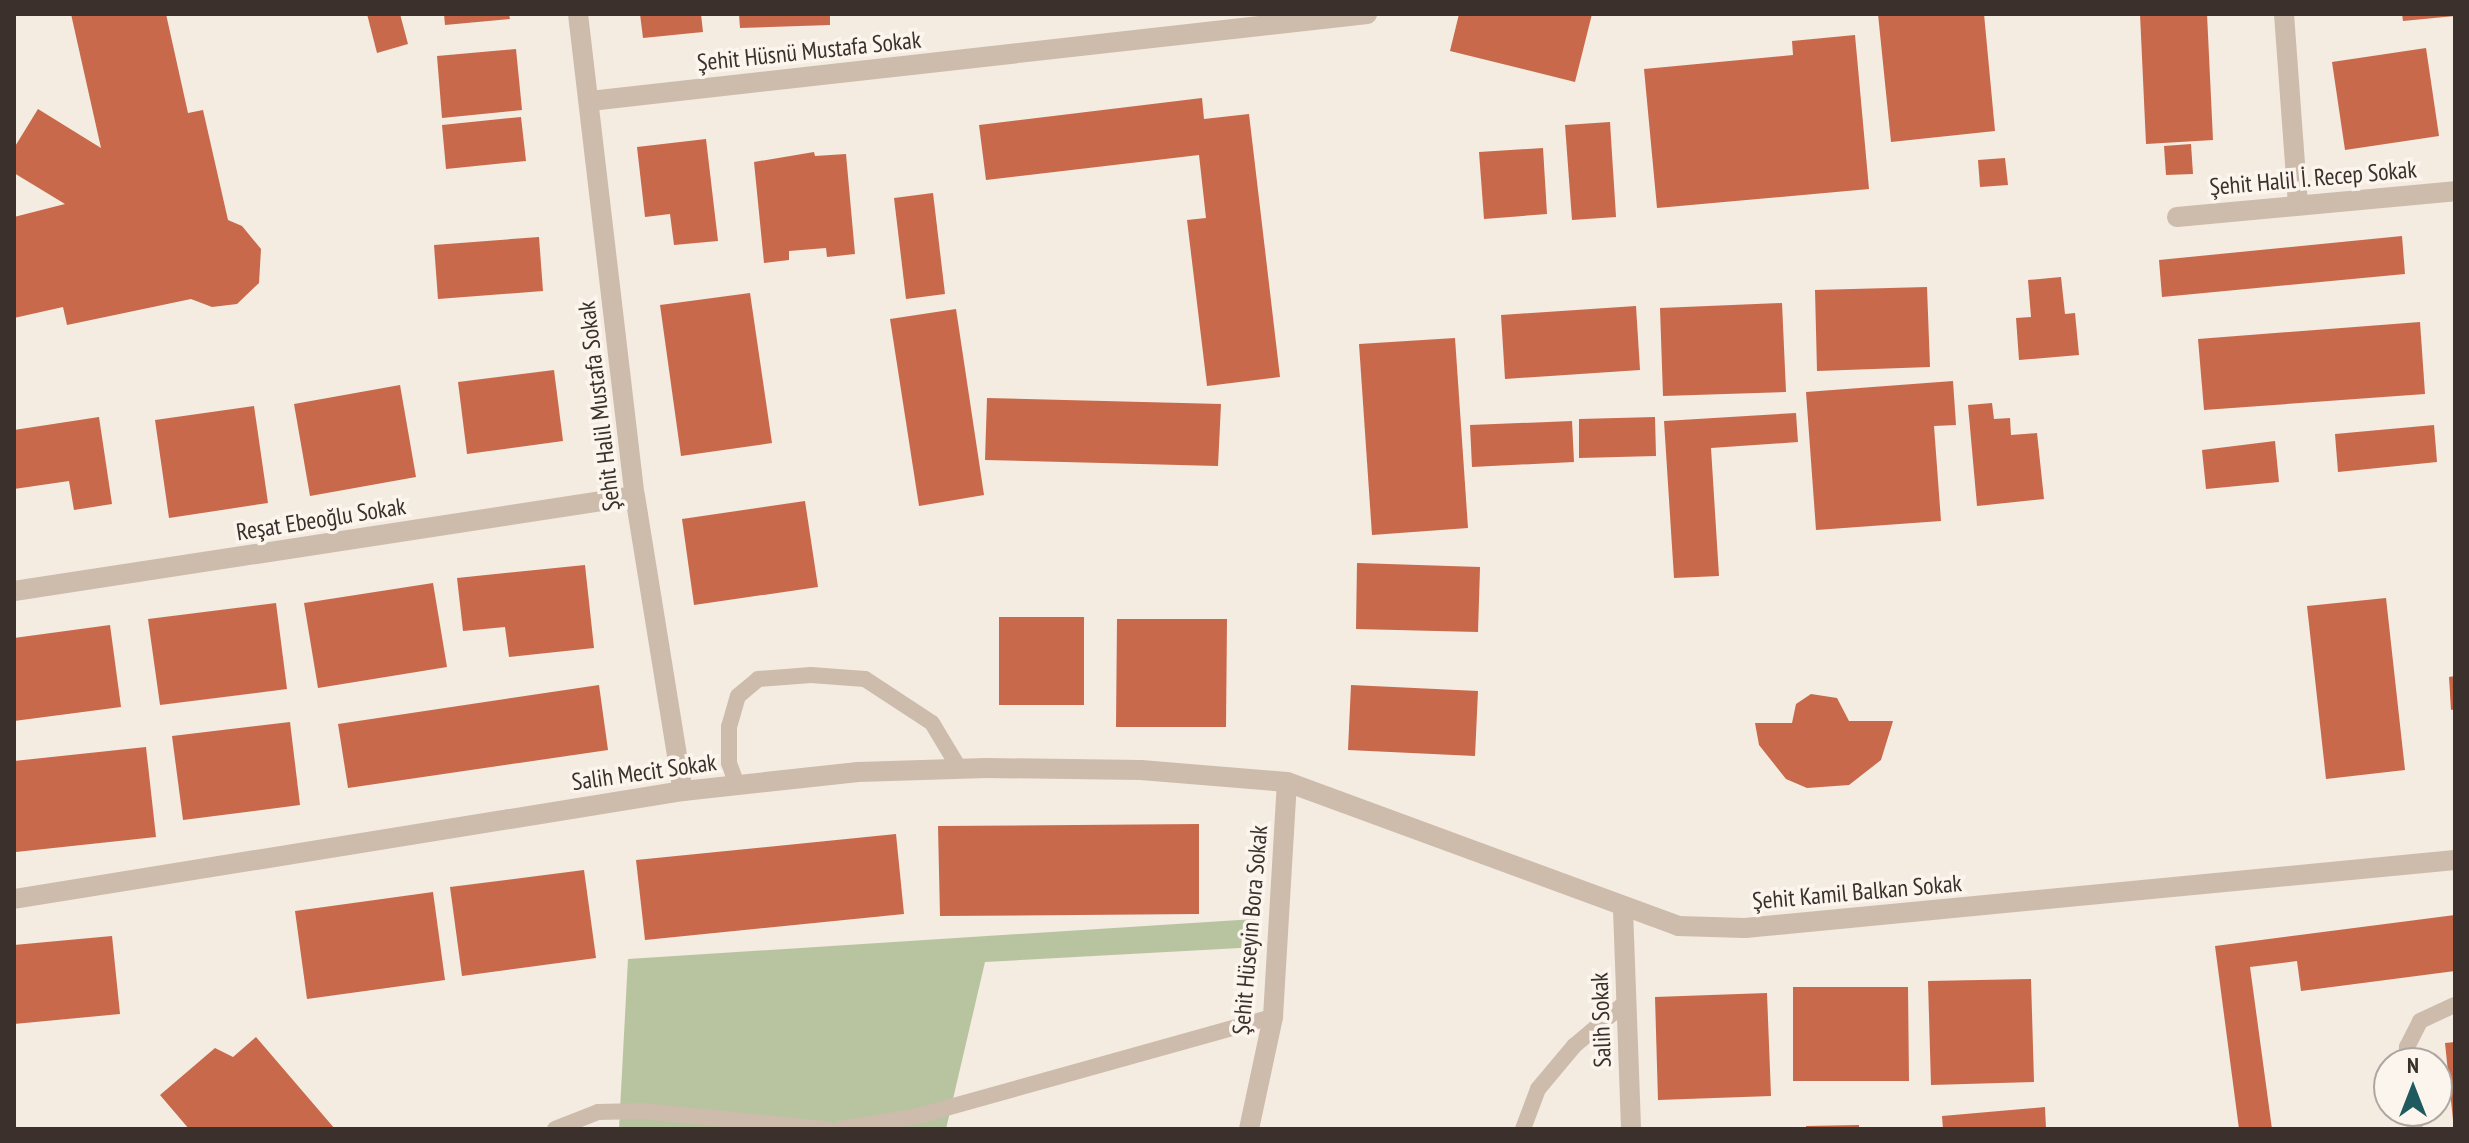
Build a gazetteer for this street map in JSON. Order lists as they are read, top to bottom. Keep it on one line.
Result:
{"streets":{"street":["Şehit Hüsnü Mustafa Sokak","Şehit Halil İ. Recep Sokak","Şehit Halil Mustafa Sokak","Reşat Ebeoğlu Sokak","Salih Mecit Sokak","Şehit Kamil Balkan Sokak","Şehit Hüseyin Bora Sokak","Salih Sokak"]},"crossings":[["Şehit Hüsnü Mustafa Sokak","Şehit Halil Mustafa Sokak"],["Şehit Halil Mustafa Sokak","Reşat Ebeoğlu Sokak"],["Şehit Halil Mustafa Sokak","Salih Mecit Sokak"],["Salih Mecit Sokak","Şehit Kamil Balkan Sokak"],["Salih Mecit Sokak","Şehit Hüseyin Bora Sokak"],["Şehit Kamil Balkan Sokak","Şehit Hüseyin Bora Sokak"],["Şehit Kamil Balkan Sokak","Salih Sokak"]],"north":"top"}
